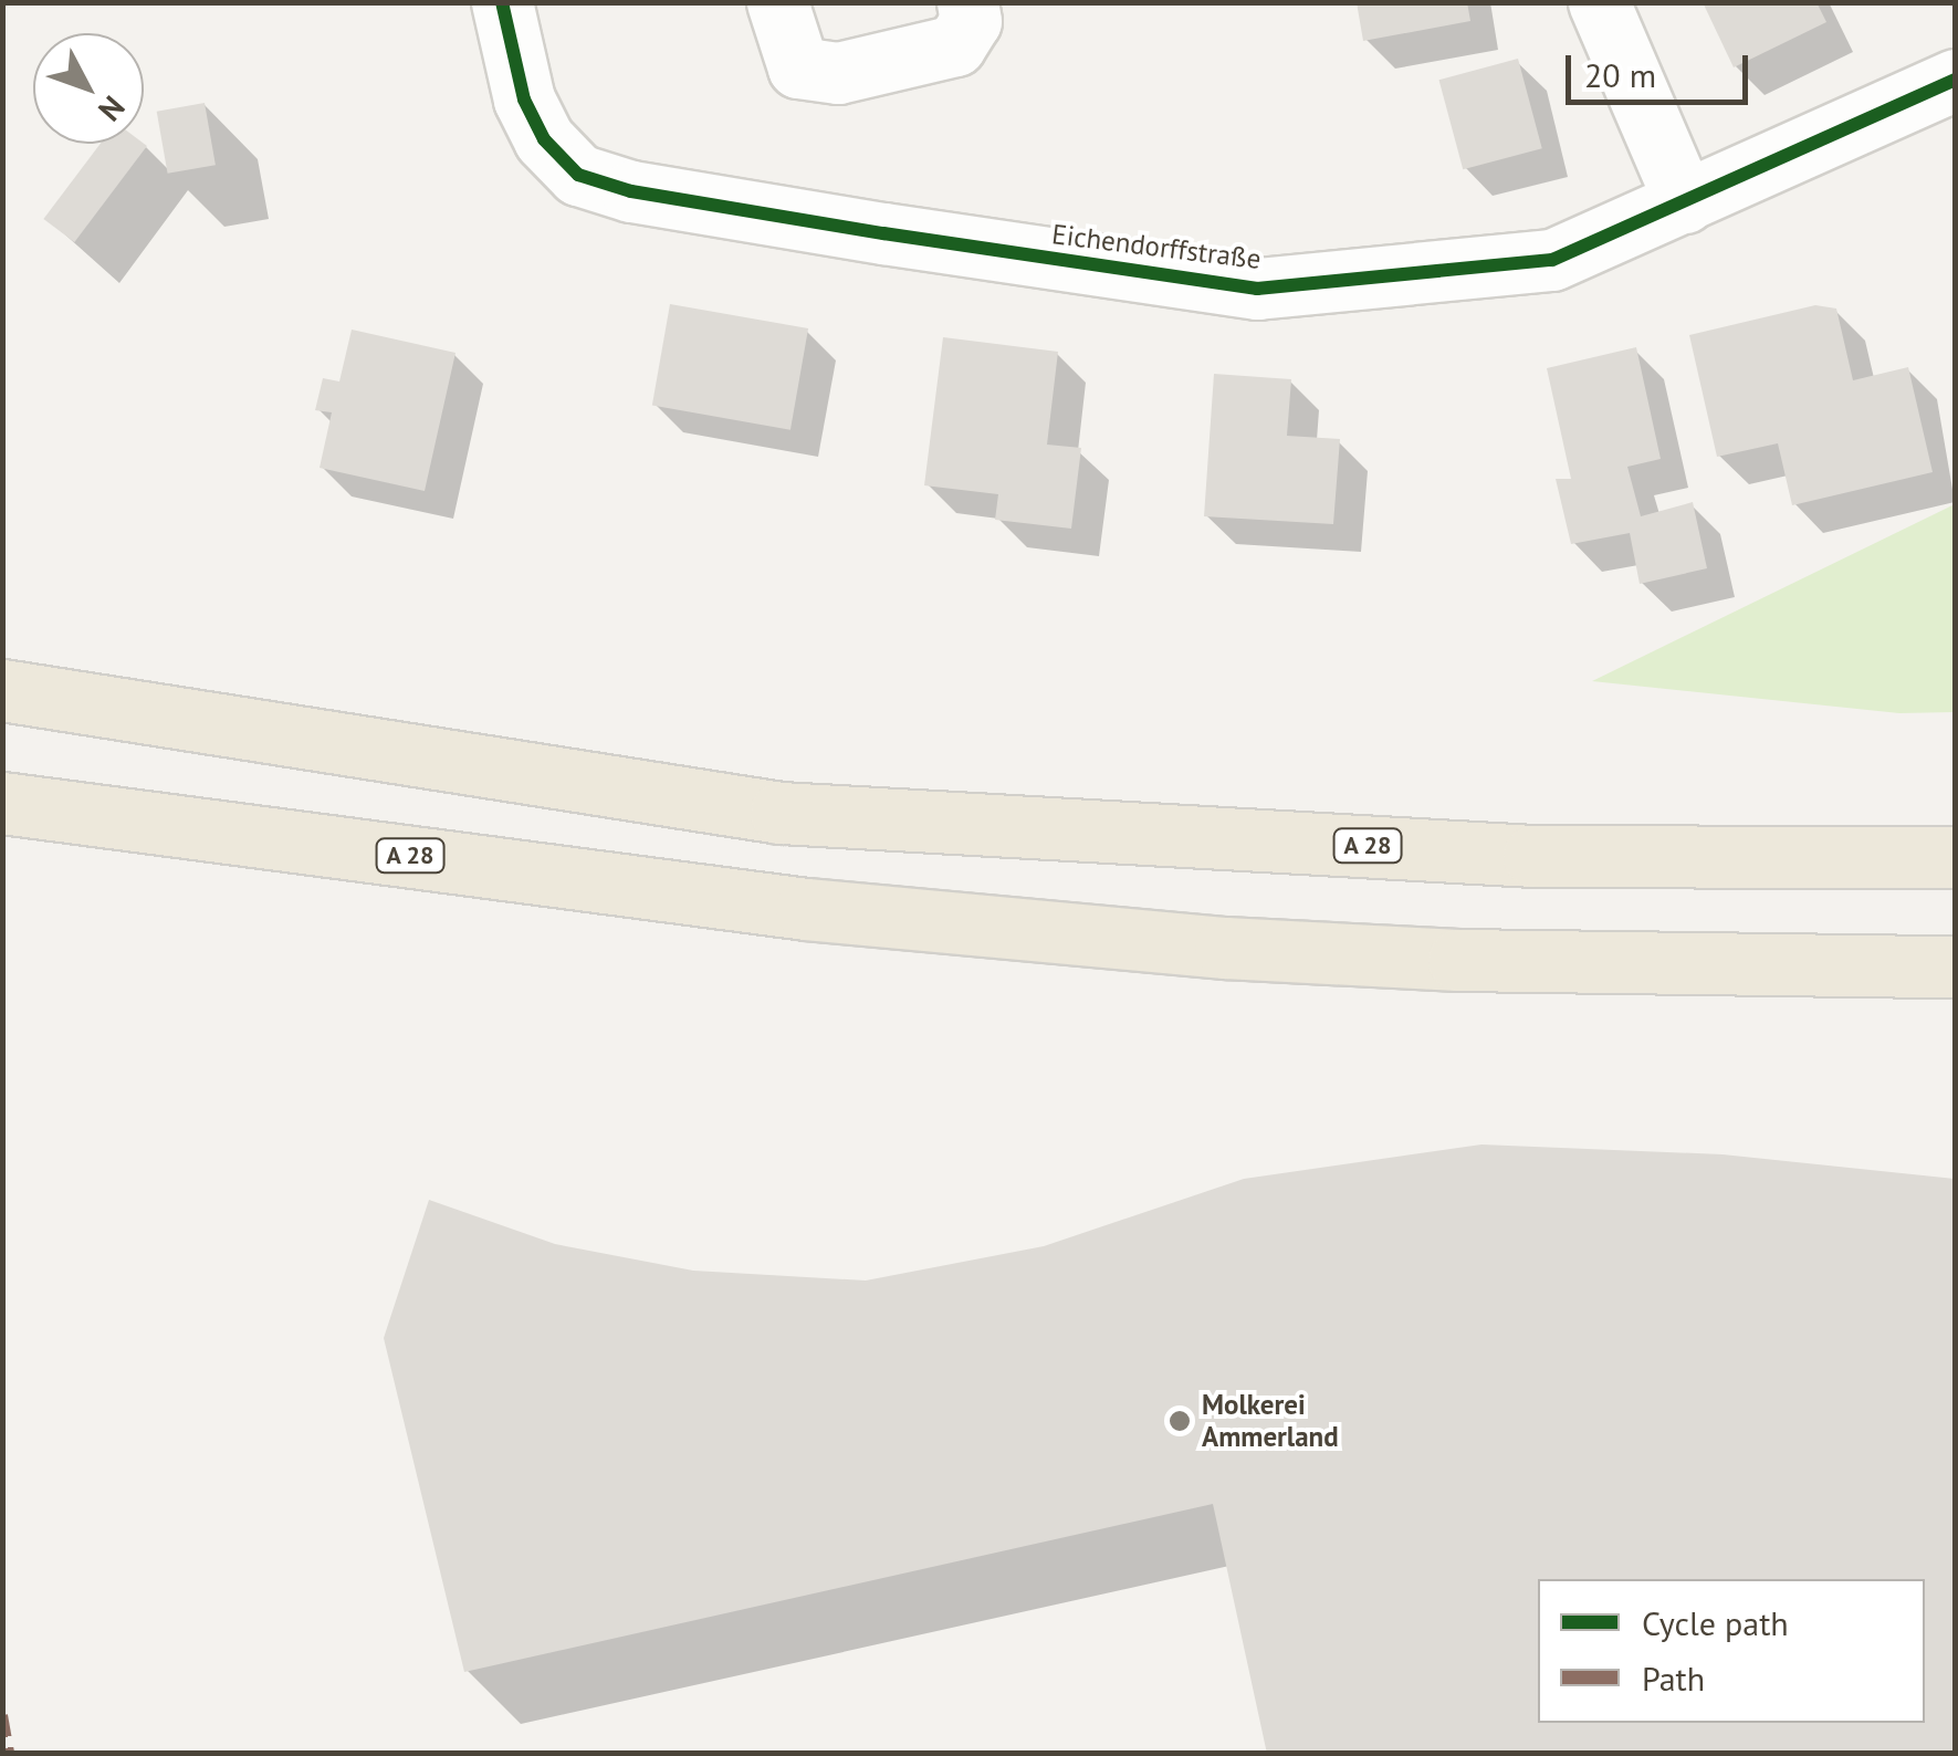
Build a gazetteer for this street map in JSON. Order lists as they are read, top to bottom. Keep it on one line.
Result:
{"streets":{"highway":["A 28"],"street":["Eichendorffstraße"]},"places":["Molkerei Ammerland"],"legend":["Cycle path","Path"],"scale_bar":"20 m","north":"bottom right"}
